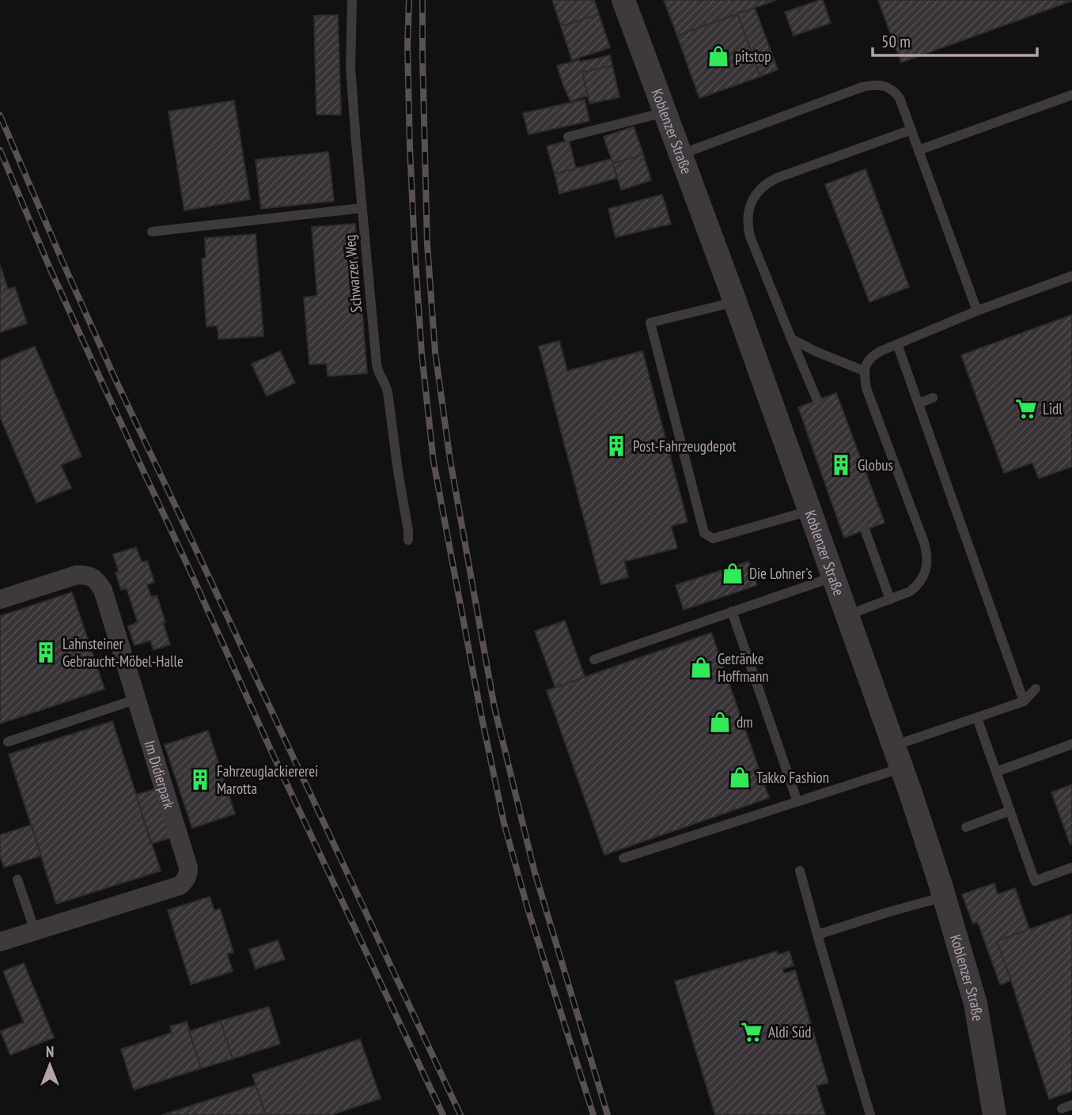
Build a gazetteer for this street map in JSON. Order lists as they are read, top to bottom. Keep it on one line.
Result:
{"streets":{"street":["Koblenzer Straße","Im Didierpark"],"lane":["Schwarzer Weg"]},"places":{"shop":["pitstop","Die Lohner's","Getränke Hoffmann","dm","Takko Fashion"],"supermarket":["Lidl","Aldi Süd"],"building":["Post-Fahrzeugdepot","Globus","Lahnsteiner Gebraucht-Möbel-Halle","Fahrzeuglackiererei Marotta"]},"scale_bar":"50 m","north":"top"}
